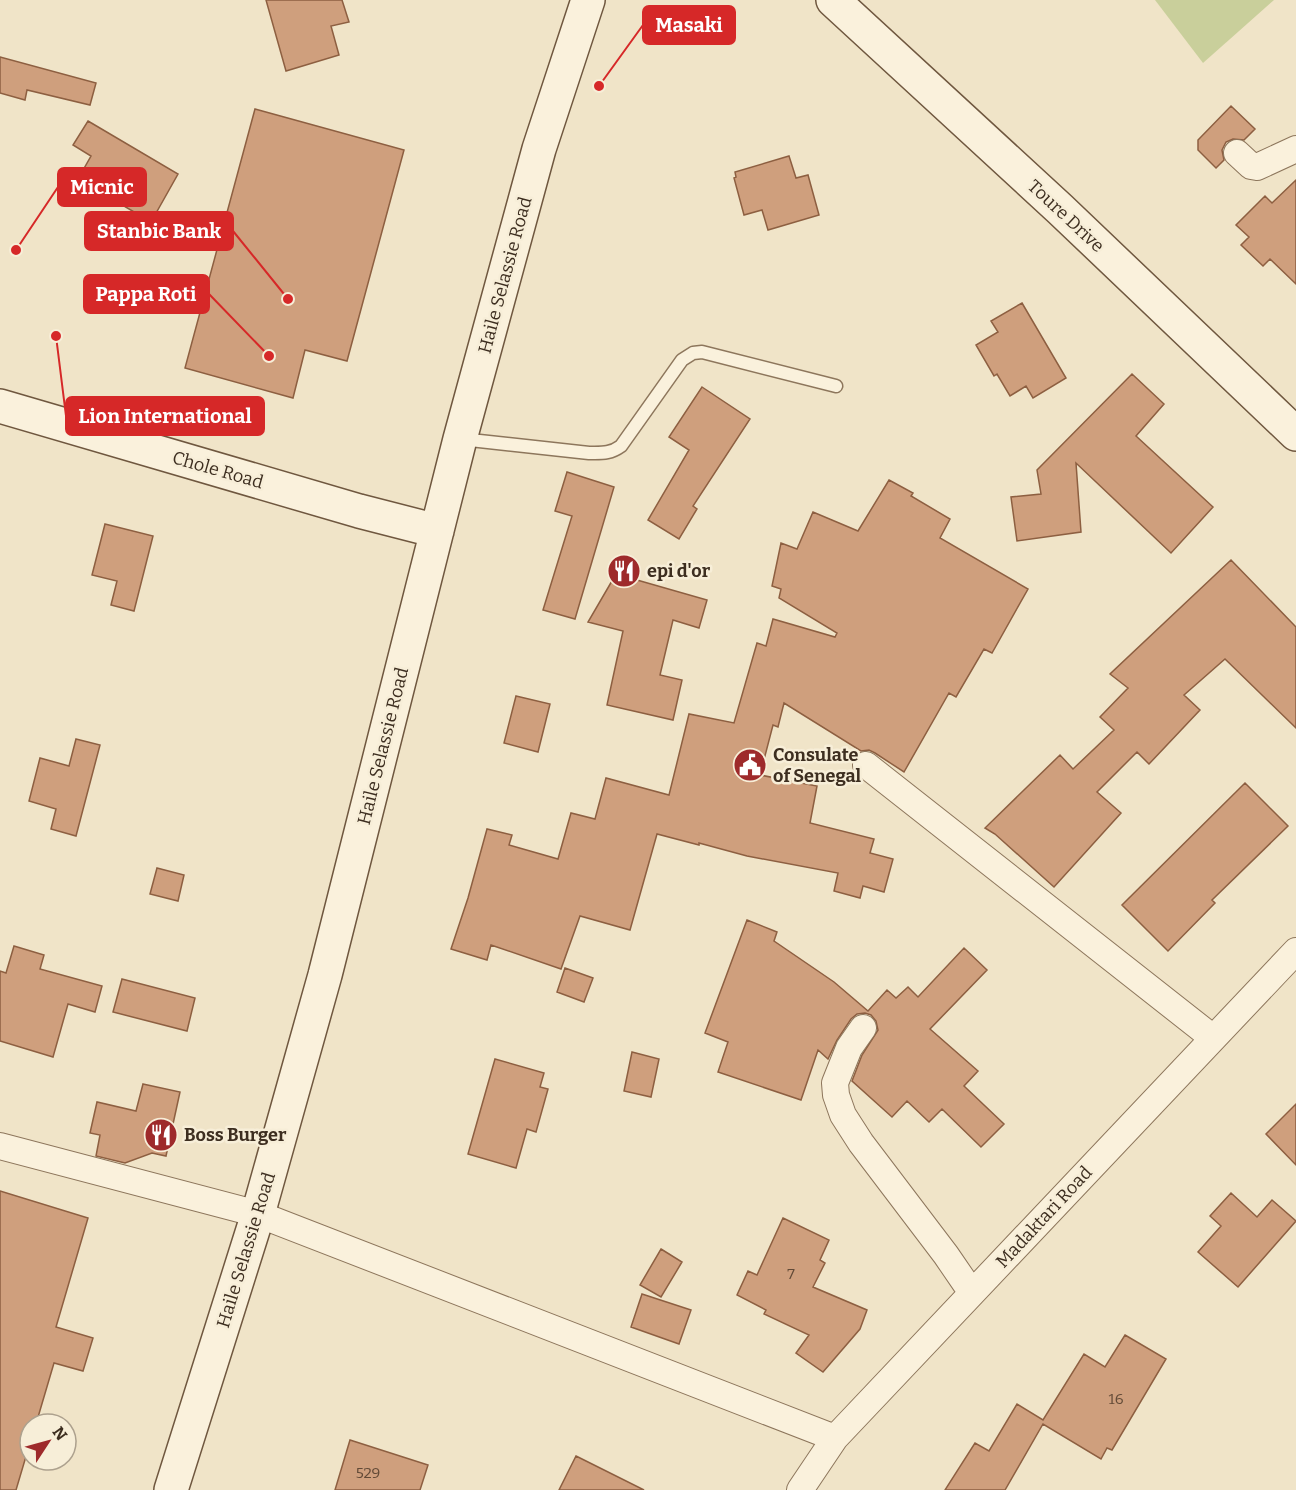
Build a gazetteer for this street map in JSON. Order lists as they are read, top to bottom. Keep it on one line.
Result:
{"streets":{"street":["Toure Drive","Haile Selassie Road","Chole Road","Madaktari Road"]},"crossings":[["Haile Selassie Road","Chole Road"]],"places":{"other":["Masaki","Micnic","Stanbic Bank","Lion International","Pappa Roti"],"restaurant":["epi d'or","Boss Burger"],"public building":["Consulate of Senegal"]},"house_numbers":["7","16","529"],"north":"top right"}
